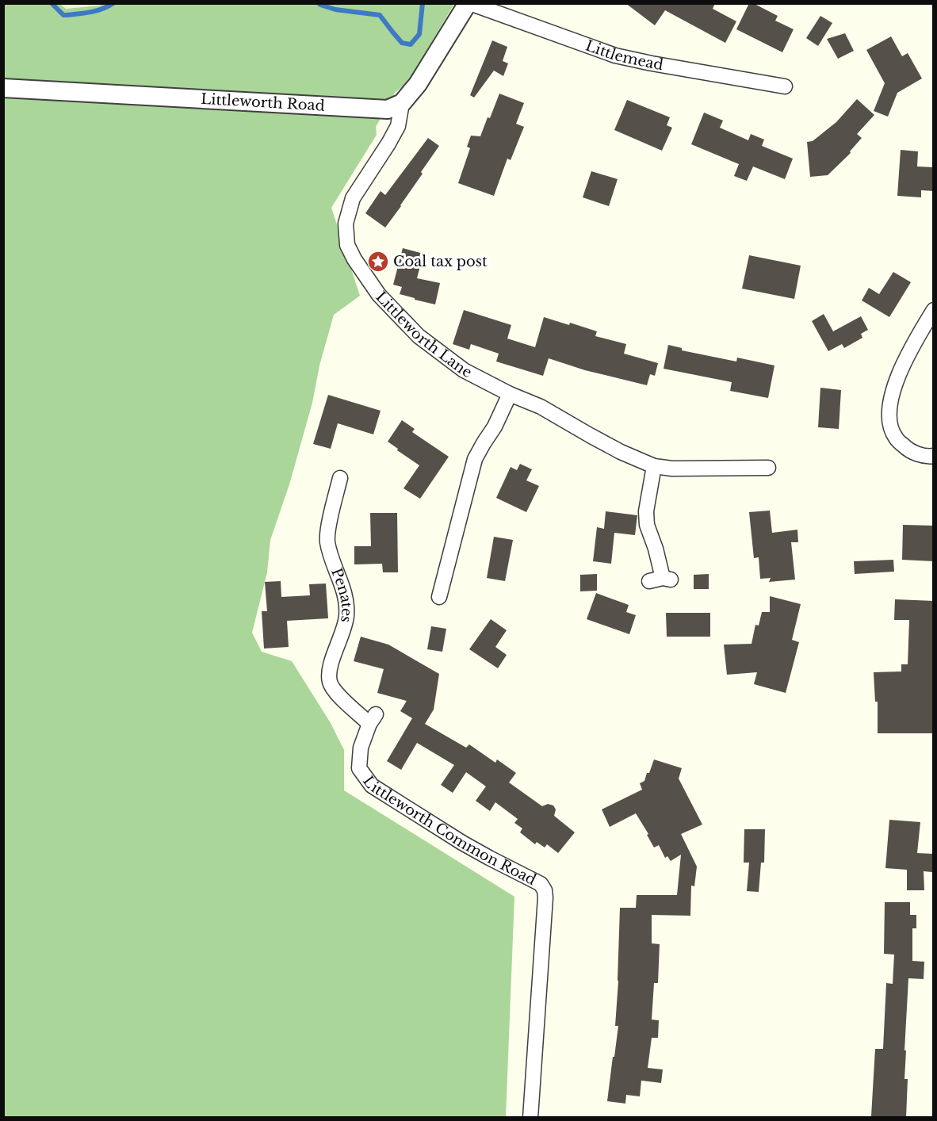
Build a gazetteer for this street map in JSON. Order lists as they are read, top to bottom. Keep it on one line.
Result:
{"streets":{"street":["Littlemead","Littleworth Road","Littleworth Lane","Penates","Littleworth Common Road"]},"crossings":[["Littleworth Road","Littleworth Lane"],["Penates","Littleworth Common Road"]],"places":{"place":["Coal tax post"]}}
